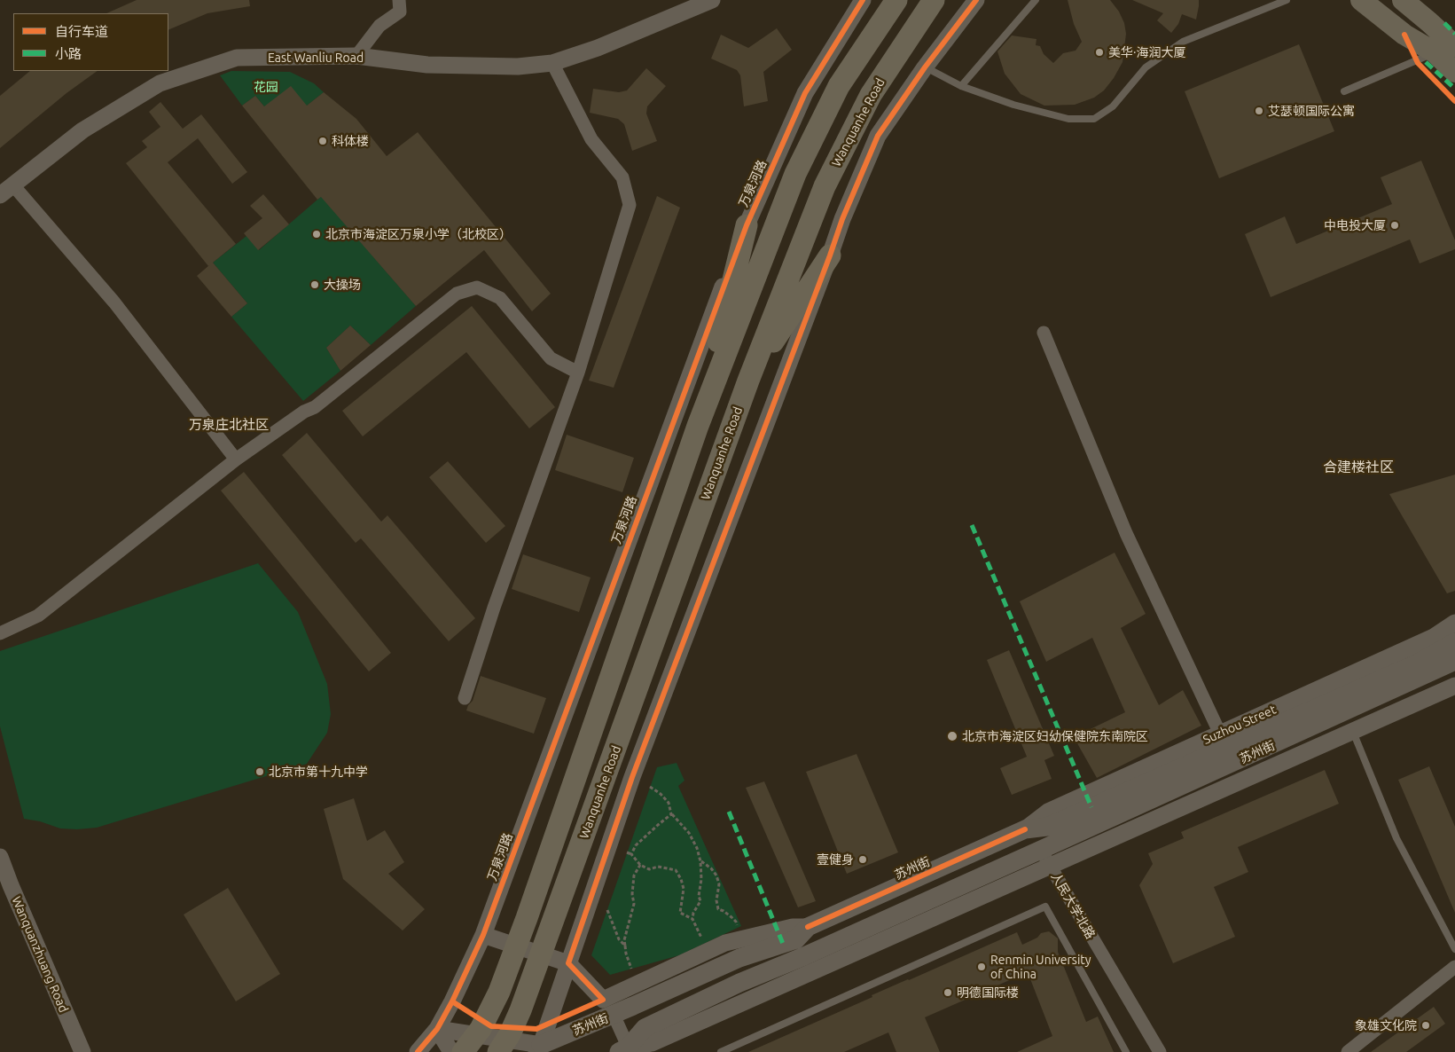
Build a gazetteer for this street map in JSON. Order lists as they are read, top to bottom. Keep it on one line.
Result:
{"streets":{"highway":["Wanquanhe Road"],"main road":["苏州街"],"street":["East Wanliu Road","万泉河路","Suzhou Street","人民大学北路","Wanquanzhuang Road"]},"crossings":[["Suzhou Street","苏州街"],["苏州街","人民大学北路"]],"districts":["万泉庄北社区","合建楼社区"],"parks":["花园"],"places":["美华·海润大厦","艾瑟顿国际公寓","科体楼","中电投大厦","北京市海淀区万泉小学（北校区）","大操场","北京市海淀区妇幼保健院东南院区","北京市第十九中学","壹健身","Renmin University of China","明德国际楼","象雄文化院"],"legend":["自行车道","小路"]}
